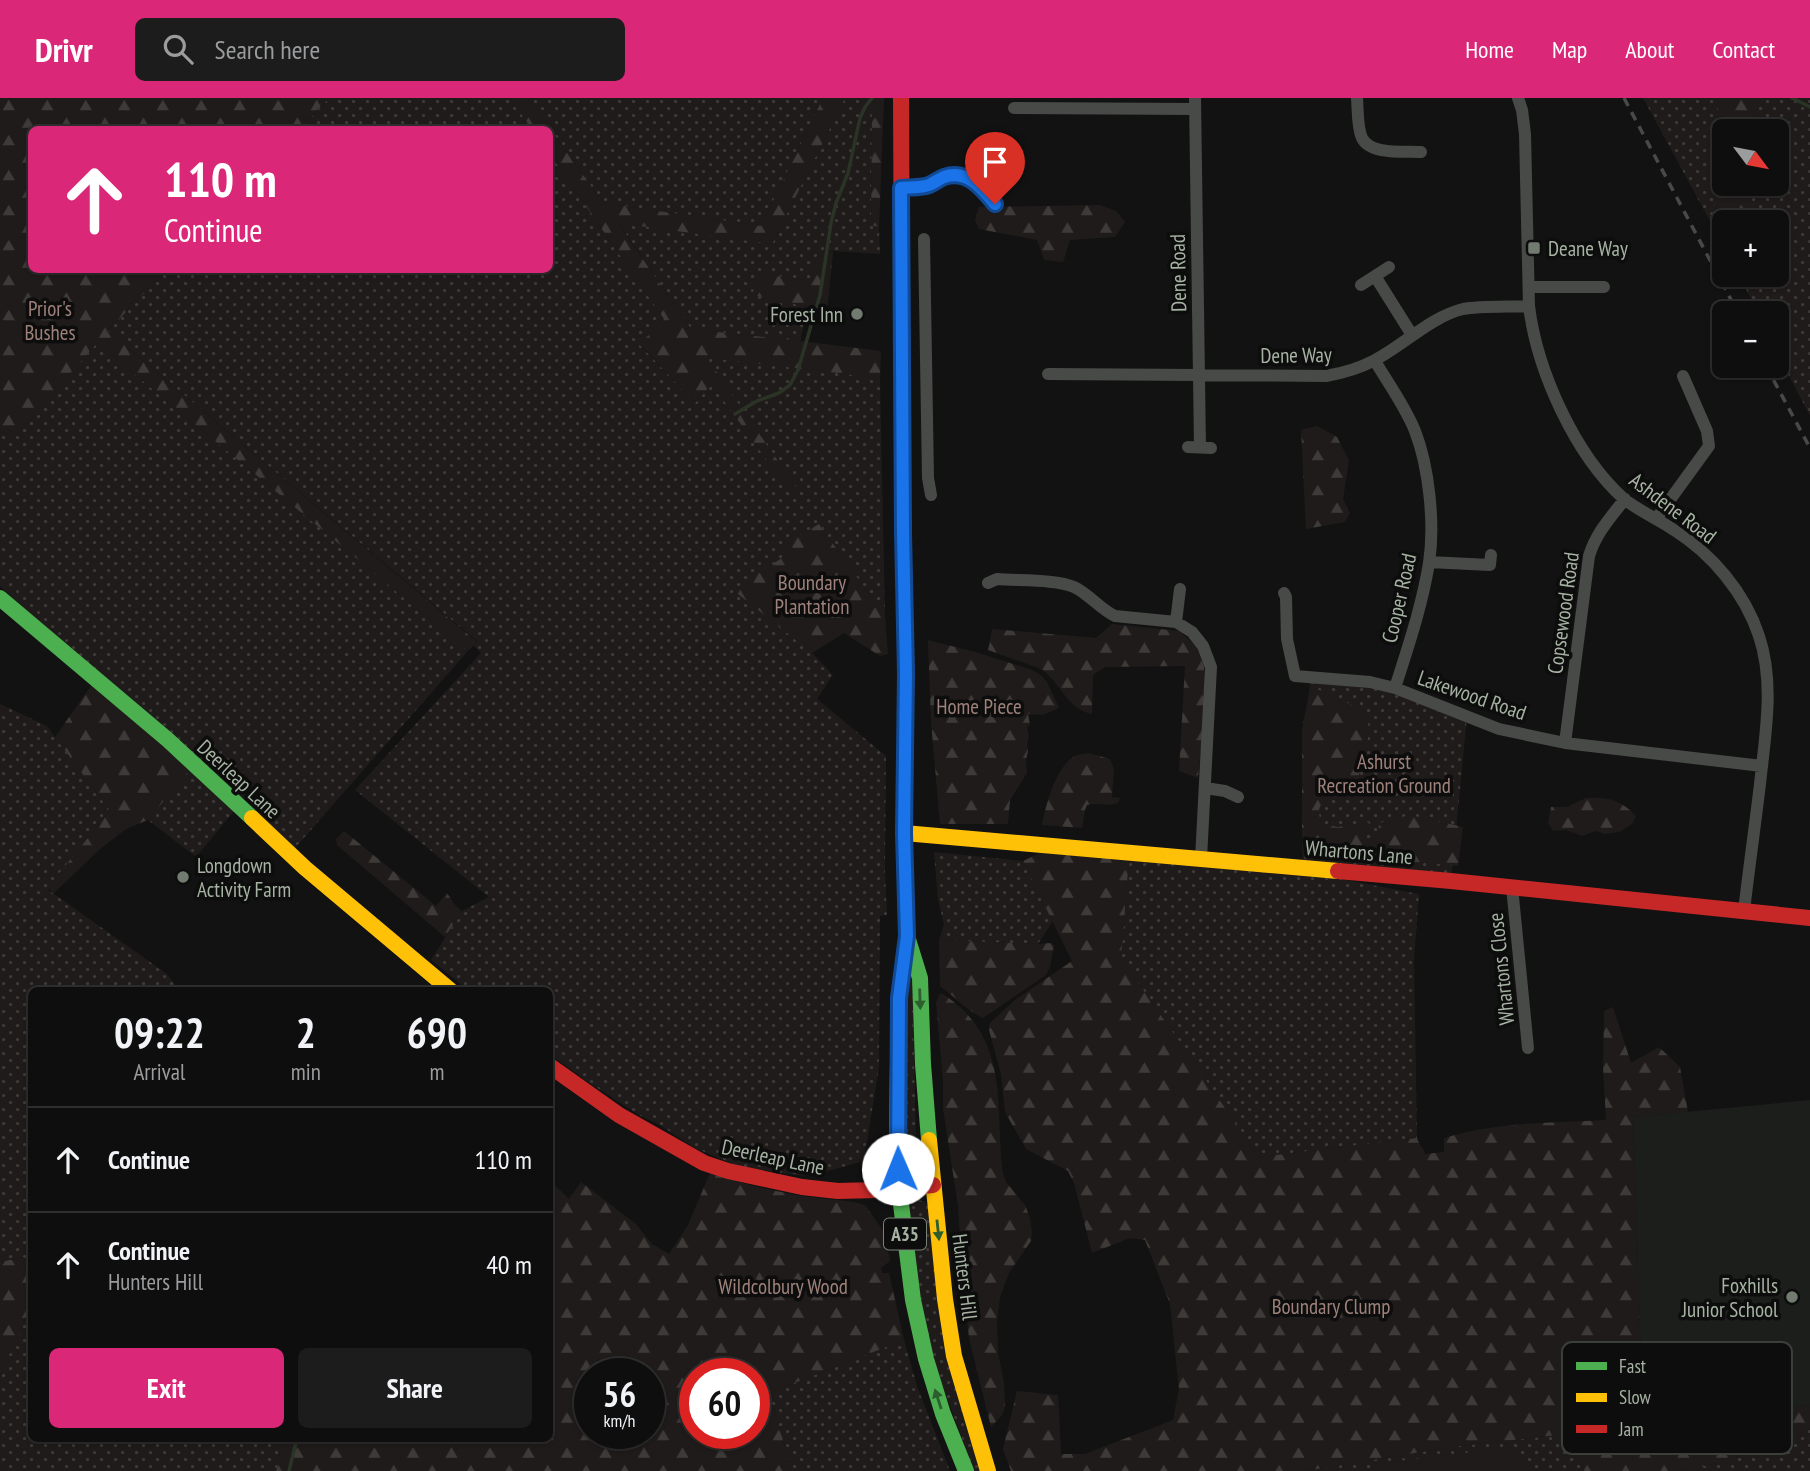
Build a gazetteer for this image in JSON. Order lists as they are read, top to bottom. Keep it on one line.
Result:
{"streets":{"main road":["Deerleap Lane","Whartons Lane","A35","Hunters Hill"],"street":["Dene Road","Dene Way","Ashdene Road","Cooper Road","Copsewood Road","Lakewood Road","Whartons Close"]},"crossings":[["Dene Road","Dene Way"],["Dene Way","Ashdene Road"],["Dene Way","Cooper Road"],["Ashdene Road","Copsewood Road"],["Ashdene Road","Lakewood Road"],["Ashdene Road","Whartons Lane"],["Cooper Road","Lakewood Road"],["Copsewood Road","Lakewood Road"],["Deerleap Lane","A35"],["Deerleap Lane","Hunters Hill"],["Whartons Lane","Whartons Close"],["Whartons Lane","A35"],["Whartons Lane","Hunters Hill"],["A35","Hunters Hill"]],"parks":["Prior's Bushes","Boundary Plantation","Home Piece","Ashurst Recreation Ground","Wildcolbury Wood","Boundary Clump"],"places":{"transit":["Deane Way"],"other":["Forest Inn","Longdown Activity Farm","Foxhills Junior School"]},"legend":["Fast","Slow","Jam"],"north":"bottom right","page":{"header":"Drivr","search":"Search here","nav":["Home","Map","About","Contact"],"map_buttons":["+","−"],"turn":["110 m","Continue"],"eta":["09:22","Arrival","2","min","690","m"],"list":[{"name":"Continue","value":"110 m"},{"name":"Continue","note":"Hunters Hill","value":"40 m"}],"buttons":["Exit","Share"],"speed":"56 km/h","limit":"60"}}
